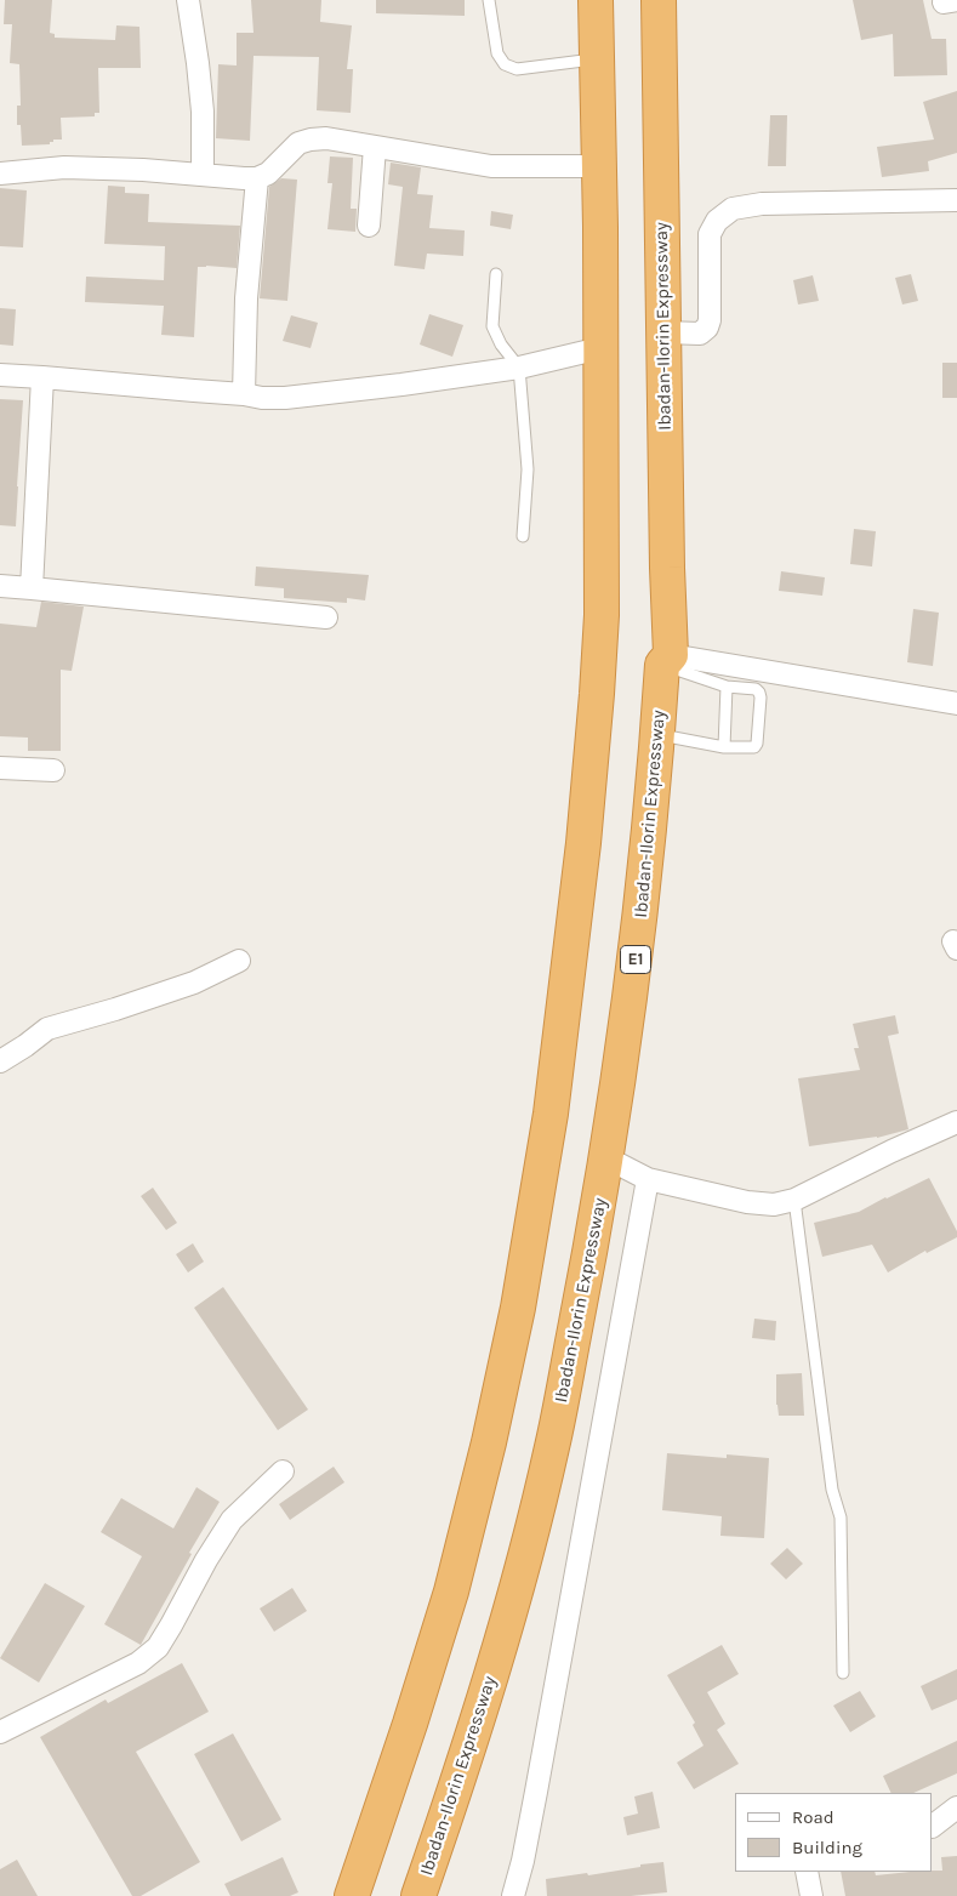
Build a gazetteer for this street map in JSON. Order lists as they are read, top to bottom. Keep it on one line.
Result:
{"streets":{"highway":["Ibadan-Ilorin Expressway","E1"]},"legend":["Road","Building"]}
